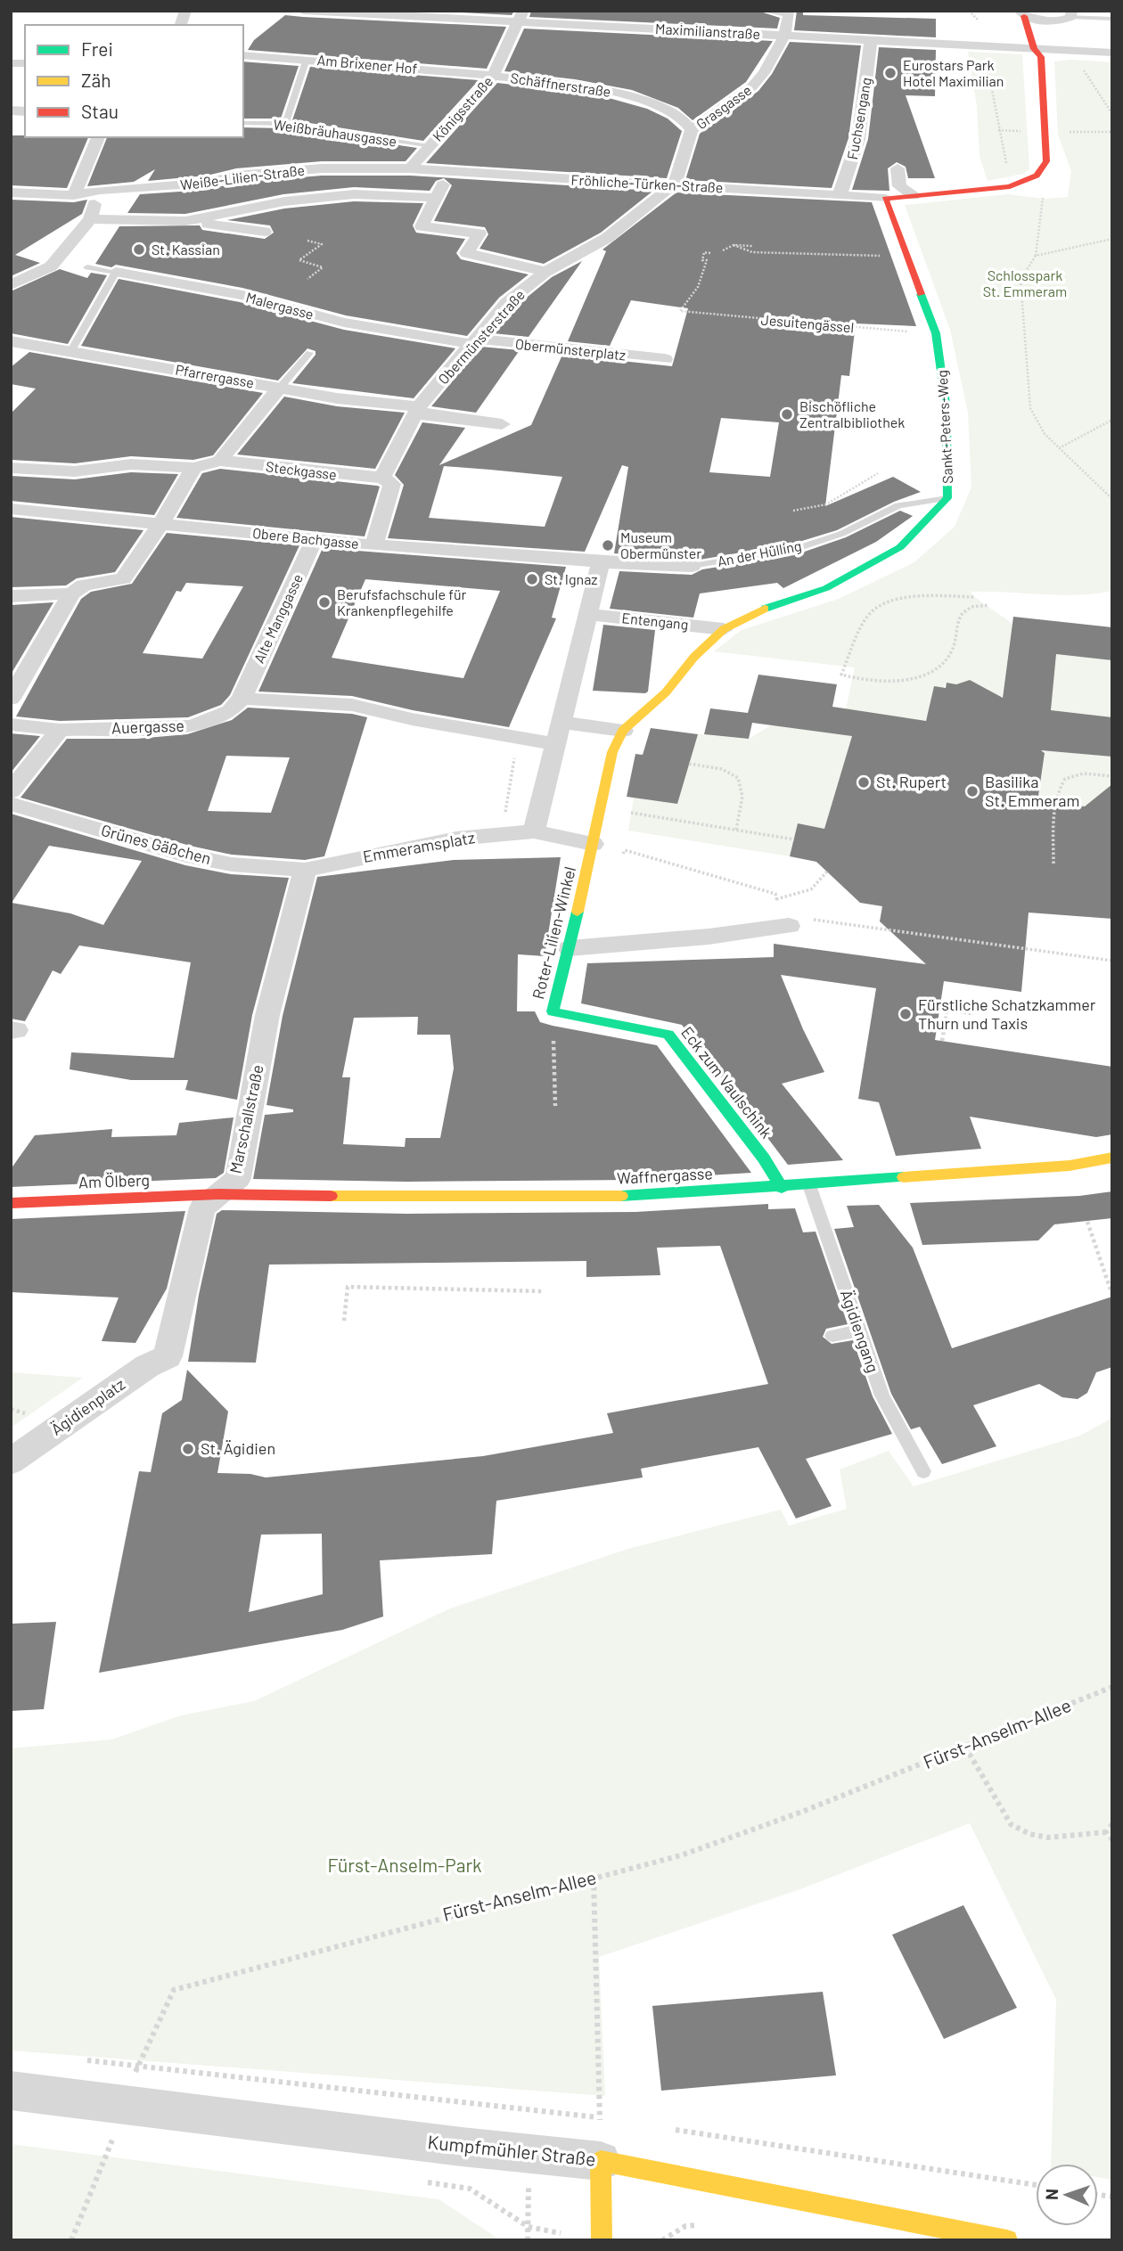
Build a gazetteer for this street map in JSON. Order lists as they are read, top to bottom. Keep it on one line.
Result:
{"streets":{"street":["Maximilianstraße","Am Brixener Hof","Schäffnerstraße","Grasgasse","Königsstraße","Fuchsengang","Weiße-Lilien-Straße","Fröhliche-Türken-Straße","Malergasse","Obermünsterstraße","Obermünsterplatz","Pfarrergasse","Sankt-Peters-Weg","Steckgasse","Obere Bachgasse","An der Hülling","Alte Manggasse","Entengang","Auergasse","Grünes Gäßchen","Emmeramsplatz","Roter-Lilien-Winkel","Eck zum Vaulschink","Marschallstraße","Waffnergasse","Am Ölberg","Ägidienplatz","Kumpfmühler Straße"],"lane":["Weißbräuhausgasse","Ägidiengang"],"path":["Jesuitengässel","Fürst-Anselm-Allee"]},"crossings":[["Maximilianstraße","Grasgasse"],["Maximilianstraße","Königsstraße"],["Maximilianstraße","Fuchsengang"],["Am Brixener Hof","Schäffnerstraße"],["Am Brixener Hof","Königsstraße"],["Schäffnerstraße","Grasgasse"],["Schäffnerstraße","Königsstraße"],["Grasgasse","Fröhliche-Türken-Straße"],["Grasgasse","Obermünsterstraße"],["Königsstraße","Weißbräuhausgasse"],["Königsstraße","Weiße-Lilien-Straße"],["Königsstraße","Fröhliche-Türken-Straße"],["Fuchsengang","Fröhliche-Türken-Straße"],["Weiße-Lilien-Straße","Fröhliche-Türken-Straße"],["Fröhliche-Türken-Straße","Obermünsterstraße"],["Fröhliche-Türken-Straße","Sankt-Peters-Weg"],["Malergasse","Obermünsterstraße"],["Malergasse","Obermünsterplatz"],["Jesuitengässel","Sankt-Peters-Weg"],["Obermünsterstraße","Obermünsterplatz"],["Obermünsterstraße","Pfarrergasse"],["Obermünsterstraße","Steckgasse"],["Sankt-Peters-Weg","An der Hülling"],["Sankt-Peters-Weg","Entengang"],["Sankt-Peters-Weg","Emmeramsplatz"],["Sankt-Peters-Weg","Roter-Lilien-Winkel"],["Obere Bachgasse","An der Hülling"],["Obere Bachgasse","Alte Manggasse"],["Alte Manggasse","Auergasse"],["Grünes Gäßchen","Emmeramsplatz"],["Grünes Gäßchen","Marschallstraße"],["Emmeramsplatz","Roter-Lilien-Winkel"],["Emmeramsplatz","Marschallstraße"],["Roter-Lilien-Winkel","Eck zum Vaulschink"],["Eck zum Vaulschink","Waffnergasse"],["Marschallstraße","Waffnergasse"],["Marschallstraße","Am Ölberg"],["Marschallstraße","Ägidienplatz"],["Waffnergasse","Am Ölberg"],["Waffnergasse","Ägidiengang"],["Fürst-Anselm-Allee","Kumpfmühler Straße"]],"parks":["Schlosspark St. Emmeram","Fürst-Anselm-Park"],"places":["Eurostars Park Hotel Maximilian","St. Kassian","Bischöfliche Zentralbibliothek","Museum Obermünster","St. Ignaz","Berufsfachschule für Krankenpflegehilfe","St. Rupert","Basilika St. Emmeram","Fürstliche Schatzkammer Thurn und Taxis","St. Ägidien"],"legend":["Frei","Zäh","Stau"],"north":"left"}
